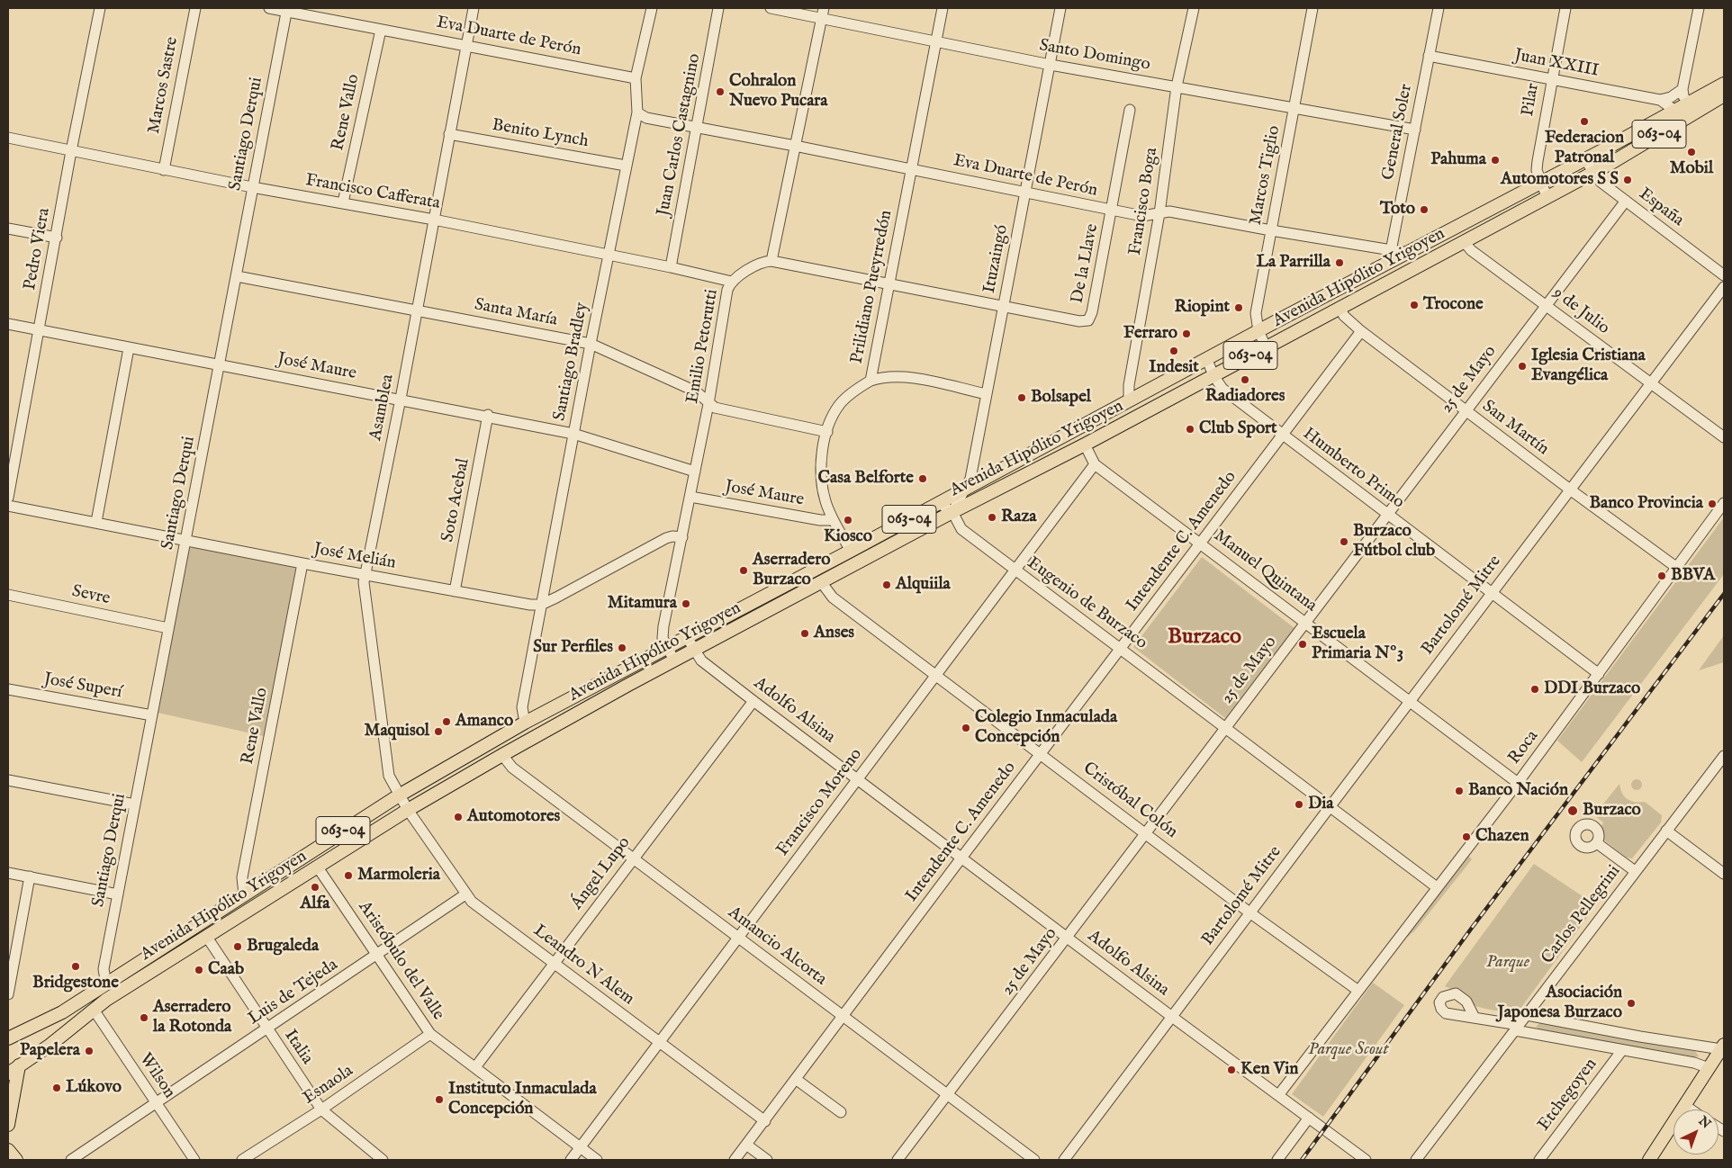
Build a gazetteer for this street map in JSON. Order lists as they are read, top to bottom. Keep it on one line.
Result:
{"streets":{"main road":["063-04","Avenida Hipólito Yrigoyen"],"street":["Eva Duarte de Perón","Santo Domingo","Juan XXIII","Marcos Sastre","Pilar","Rene Vallo","General Soler","Santiago Derqui","Benito Lynch","Juan Carlos Castagnino","Marcos Tiglio","Francisco Cafferata","Francisco Boga","España","Pedro Viera","Ituzaingó","De la Llave","Prilidiano Pueyrredón","9 de Julio","Santa María","Emilio Petorutti","Santiago Bradley","José Maure","25 de Mayo","Asamblea","San Martín","Humberto Primo","Soto Acebal","Intendente C. Amenedo","José Melián","Manuel Quintana","Sevre","Eugenio de Burzaco","Bartolomé Mitre","José Superí","Adolfo Alsina","Roca","Cristóbal Colón","Francisco Moreno","Ángel Lupo","Carlos Pellegrini","Amancio Alcorta","Aristóbulo del Valle","Leandro N Alem","Luis de Tejeda","Italia","Wilson","Esnaola","Etchegoyen"]},"crossings":[["Eva Duarte de Perón","Rene Vallo"],["Eva Duarte de Perón","General Soler"],["Eva Duarte de Perón","Santiago Derqui"],["Eva Duarte de Perón","Juan Carlos Castagnino"],["Eva Duarte de Perón","Marcos Tiglio"],["Eva Duarte de Perón","Francisco Boga"],["Eva Duarte de Perón","Ituzaingó"],["Eva Duarte de Perón","De la Llave"],["Eva Duarte de Perón","Avenida Hipólito Yrigoyen"],["Eva Duarte de Perón","Prilidiano Pueyrredón"],["Eva Duarte de Perón","Santiago Bradley"],["Eva Duarte de Perón","Asamblea"],["Santo Domingo","General Soler"],["Santo Domingo","Marcos Tiglio"],["Santo Domingo","Francisco Boga"],["Santo Domingo","Ituzaingó"],["Santo Domingo","Prilidiano Pueyrredón"],["Juan XXIII","Pilar"],["Juan XXIII","General Soler"],["Juan XXIII","Avenida Hipólito Yrigoyen"],["Marcos Sastre","Francisco Cafferata"],["Pilar","Avenida Hipólito Yrigoyen"],["Rene Vallo","Francisco Cafferata"],["Rene Vallo","Avenida Hipólito Yrigoyen"],["Rene Vallo","José Melián"],["General Soler","Avenida Hipólito Yrigoyen"],["Santiago Derqui","Francisco Cafferata"],["Santiago Derqui","Avenida Hipólito Yrigoyen"],["Santiago Derqui","Santa María"],["Santiago Derqui","José Maure"],["Santiago Derqui","José Melián"],["Santiago Derqui","Sevre"],["Santiago Derqui","José Superí"],["Benito Lynch","Santiago Bradley"],["Benito Lynch","Asamblea"],["Juan Carlos Castagnino","Francisco Cafferata"],["Marcos Tiglio","Avenida Hipólito Yrigoyen"],["Francisco Cafferata","Pedro Viera"],["Francisco Cafferata","Emilio Petorutti"],["Francisco Cafferata","Santiago Bradley"],["Francisco Cafferata","Asamblea"],["Francisco Boga","Avenida Hipólito Yrigoyen"],["España","Avenida Hipólito Yrigoyen"],["España","25 de Mayo"],["Pedro Viera","José Maure"],["Ituzaingó","De la Llave"],["Ituzaingó","Avenida Hipólito Yrigoyen"],["Ituzaingó","Eugenio de Burzaco"],["Avenida Hipólito Yrigoyen","Prilidiano Pueyrredón"],["Avenida Hipólito Yrigoyen","9 de Julio"],["Avenida Hipólito Yrigoyen","Emilio Petorutti"],["Avenida Hipólito Yrigoyen","Santiago Bradley"],["Avenida Hipólito Yrigoyen","Asamblea"],["Avenida Hipólito Yrigoyen","San Martín"],["Avenida Hipólito Yrigoyen","Humberto Primo"],["Avenida Hipólito Yrigoyen","Manuel Quintana"],["Avenida Hipólito Yrigoyen","Eugenio de Burzaco"],["Avenida Hipólito Yrigoyen","Adolfo Alsina"],["Avenida Hipólito Yrigoyen","Cristóbal Colón"],["Avenida Hipólito Yrigoyen","Amancio Alcorta"],["Avenida Hipólito Yrigoyen","Aristóbulo del Valle"],["Avenida Hipólito Yrigoyen","Leandro N Alem"],["Avenida Hipólito Yrigoyen","Italia"],["Avenida Hipólito Yrigoyen","Wilson"],["Prilidiano Pueyrredón","Santa María"],["Prilidiano Pueyrredón","José Maure"],["9 de Julio","25 de Mayo"],["9 de Julio","Bartolomé Mitre"],["Santa María","Emilio Petorutti"],["Santa María","Santiago Bradley"],["Santa María","Asamblea"],["Emilio Petorutti","José Maure"],["Santiago Bradley","José Maure"],["Santiago Bradley","José Melián"],["José Maure","Asamblea"],["José Maure","Soto Acebal"],["25 de Mayo","San Martín"],["25 de Mayo","Humberto Primo"],["25 de Mayo","Manuel Quintana"],["25 de Mayo","Eugenio de Burzaco"],["25 de Mayo","Adolfo Alsina"],["25 de Mayo","Cristóbal Colón"],["25 de Mayo","Amancio Alcorta"],["Asamblea","José Melián"],["Asamblea","Leandro N Alem"],["San Martín","Intendente C. Amenedo"],["San Martín","Bartolomé Mitre"],["San Martín","Roca"],["Humberto Primo","Intendente C. Amenedo"],["Humberto Primo","Bartolomé Mitre"],["Humberto Primo","Roca"],["Soto Acebal","José Melián"],["Intendente C. Amenedo","Manuel Quintana"],["Intendente C. Amenedo","Eugenio de Burzaco"],["Intendente C. Amenedo","Adolfo Alsina"],["Intendente C. Amenedo","Cristóbal Colón"],["Intendente C. Amenedo","Amancio Alcorta"],["Intendente C. Amenedo","Leandro N Alem"],["Manuel Quintana","Bartolomé Mitre"],["Manuel Quintana","Roca"],["Manuel Quintana","Francisco Moreno"],["Eugenio de Burzaco","Bartolomé Mitre"],["Eugenio de Burzaco","Roca"],["Eugenio de Burzaco","Francisco Moreno"],["Bartolomé Mitre","Adolfo Alsina"],["Bartolomé Mitre","Cristóbal Colón"],["Adolfo Alsina","Roca"],["Adolfo Alsina","Francisco Moreno"],["Adolfo Alsina","Ángel Lupo"],["Roca","Cristóbal Colón"],["Cristóbal Colón","Francisco Moreno"],["Francisco Moreno","Amancio Alcorta"],["Francisco Moreno","Aristóbulo del Valle"],["Francisco Moreno","Leandro N Alem"],["Ángel Lupo","Amancio Alcorta"],["Ángel Lupo","Aristóbulo del Valle"],["Ángel Lupo","Leandro N Alem"],["Aristóbulo del Valle","Luis de Tejeda"],["Aristóbulo del Valle","Esnaola"],["Leandro N Alem","Luis de Tejeda"],["Luis de Tejeda","Italia"],["Luis de Tejeda","Wilson"],["Italia","Esnaola"]],"districts":["Burzaco"],"parks":["Parque","Parque Scout"],"places":["Cohralon Nuevo Pucara","Federacion Patronal","Mobil","Pahuma","Automotores S S","Toto","La Parrilla","Trocone","Riopint","Ferraro","Indesit","Iglesia Cristiana Evangélica","Radiadores","Bolsapel","Club Sport","Casa Belforte","Banco Provincia","Raza","Kiosco","Burzaco Fútbol club","Aserradero Burzaco","BBVA","Alquiila","Mitamura","Anses","Escuela Primaria Nº3","Sur Perfiles","DDI Burzaco","Amanco","Colegio Inmaculada Concepción","Maquisol","Banco Nación","Dia","Burzaco","Automotores","Chazen","Marmoleria","Alfa","Brugaleda","Bridgestone","Caab","Asociación Japonesa Burzaco","Aserradero la Rotonda","Papelera","Ken Vin","Lúkovo","Instituto Inmaculada Concepción"],"north":"top right"}
